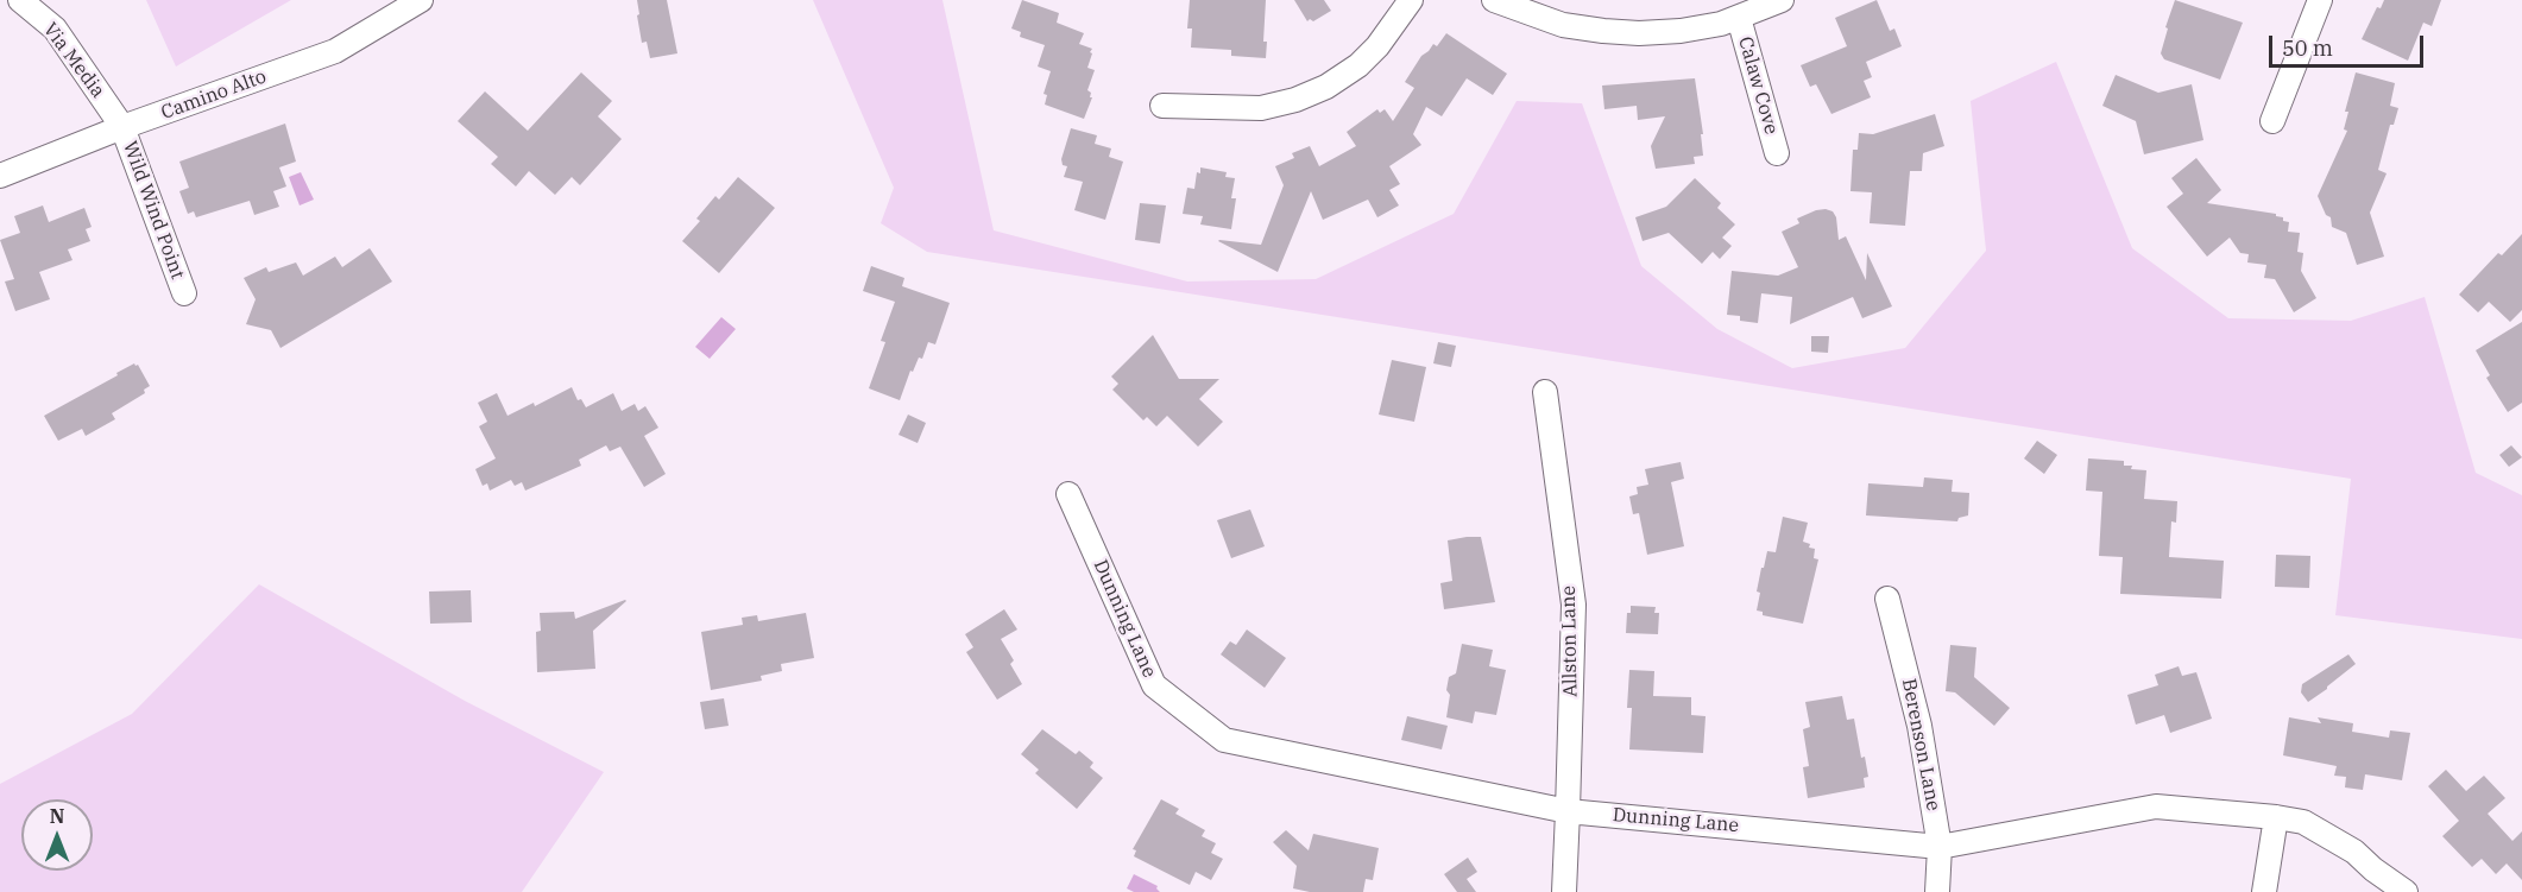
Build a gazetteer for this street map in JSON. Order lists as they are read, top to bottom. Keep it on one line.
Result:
{"streets":{"street":["Via Media","Calaw Cove","Camino Alto","Wild Wind Point","Dunning Lane","Allston Lane","Berenson Lane"]},"crossings":[["Via Media","Camino Alto"],["Via Media","Wild Wind Point"],["Camino Alto","Wild Wind Point"],["Dunning Lane","Allston Lane"],["Dunning Lane","Berenson Lane"]],"scale_bar":"50 m","north":"top"}
